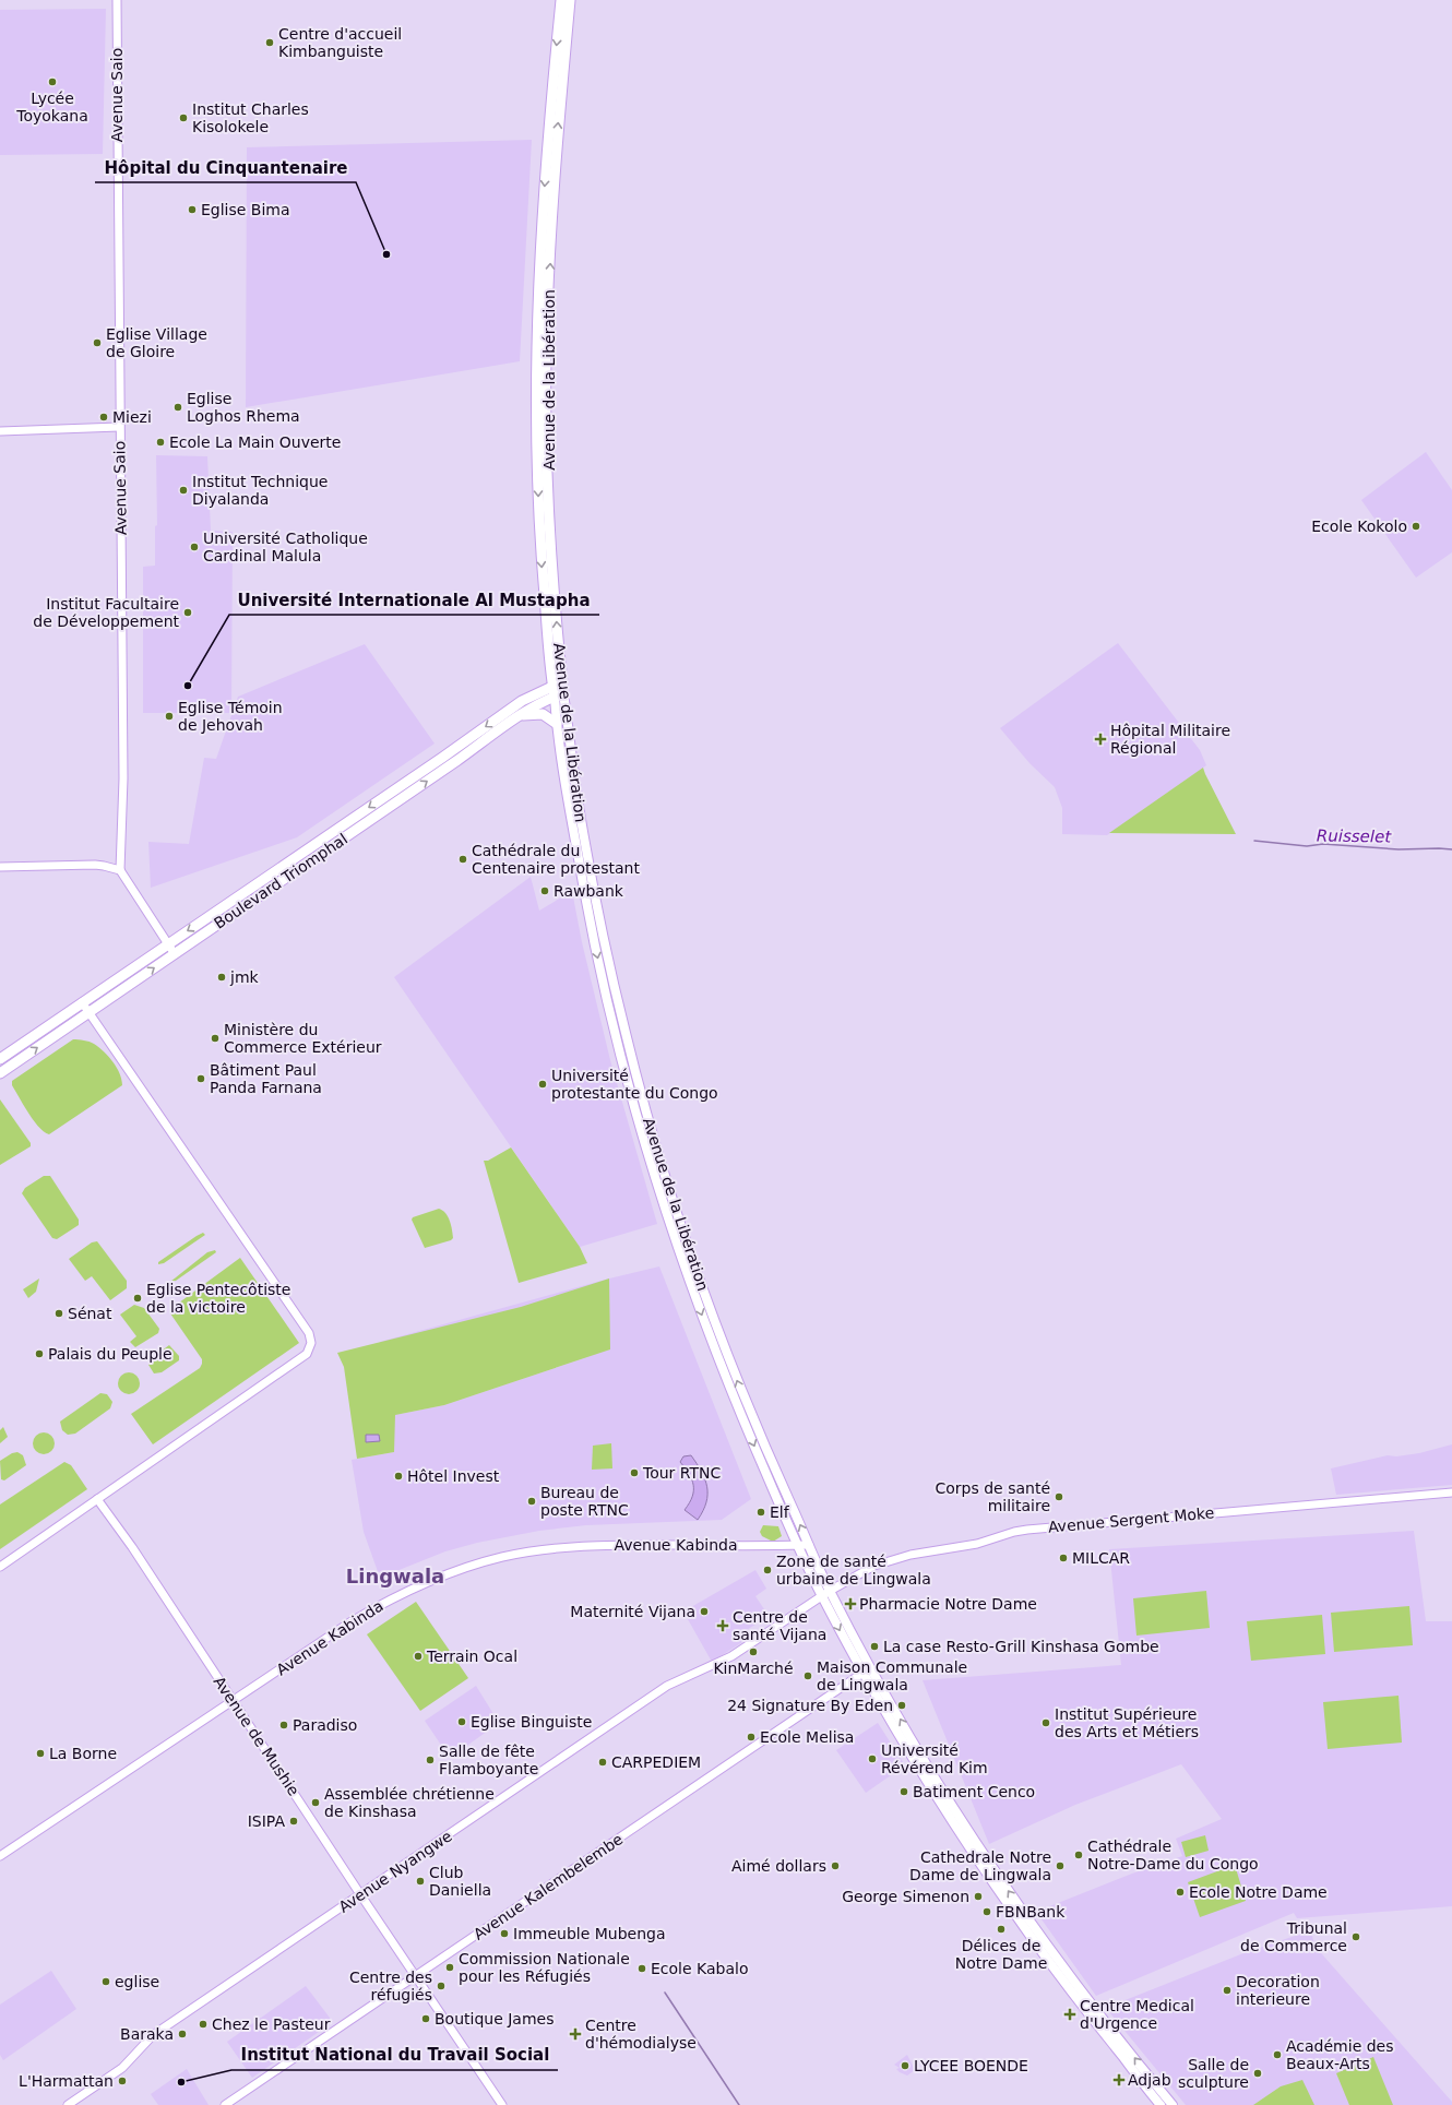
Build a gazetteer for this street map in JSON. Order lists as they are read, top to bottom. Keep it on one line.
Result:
{"streets":{"highway":["Avenue de la Libération","Boulevard Triomphal"],"street":["Avenue Saio","Avenue Sergent Moke","Avenue Kabinda","Avenue de Mushie","Avenue Nyangwe","Avenue Kalembelembe"]},"crossings":[["Avenue de la Libération","Boulevard Triomphal"],["Avenue de la Libération","Avenue Sergent Moke"],["Avenue de la Libération","Avenue Kabinda"],["Avenue de la Libération","Avenue Nyangwe"],["Avenue de la Libération","Avenue Kalembelembe"],["Avenue Sergent Moke","Avenue Nyangwe"],["Avenue Kabinda","Avenue de Mushie"],["Avenue de Mushie","Avenue Nyangwe"],["Avenue de Mushie","Avenue Kalembelembe"]],"districts":["Lingwala"],"water":["Ruisselet"],"places":{"other":["Centre d'accueil Kimbanguiste","Lycée Toyokana","Institut Charles Kisolokele","Eglise Bima","Hôpital du Cinquantenaire","Eglise Village de Gloire","Eglise Loghos Rhema","Miezi","Ecole La Main Ouverte","Institut Technique Diyalanda","Ecole Kokolo","Université Catholique Cardinal Malula","Institut Facultaire de Développement","Université Internationale Al Mustapha","Eglise Témoin de Jehovah","Cathédrale du Centenaire protestant","Rawbank","jmk","Ministère du Commerce Extérieur","Bâtiment Paul Panda Farnana","Université protestante du Congo","Eglise Pentecôtiste de la victoire","Sénat","Palais du Peuple","Tour RTNC","Hôtel Invest","Corps de santé militaire","Bureau de poste RTNC","Elf","MILCAR","Zone de santé urbaine de Lingwala","Maternité Vijana","La case Resto-Grill Kinshasa Gombe","KinMarché","Terrain Ocal","Maison Communale de Lingwala","24 Signature By Eden","Eglise Binguiste","Institut Supérieure des Arts et Métiers","Paradiso","Ecole Melisa","La Borne","Université Révérend Kim","Salle de fête Flamboyante","CARPEDIEM","Batiment Cenco","Assemblée chrétienne de Kinshasa","ISIPA","Cathédrale Notre-Dame du Congo","Aimé dollars","Cathedrale Notre Dame de Lingwala","Club Daniella","Ecole Notre Dame","George Simenon","FBNBank","Délices de Notre Dame","Immeuble Mubenga","Tribunal de Commerce","Commission Nationale pour les Réfugiés","Ecole Kabalo","eglise","Centre des réfugiés","Decoration interieure","Boutique James","Chez le Pasteur","Baraka","Académie des Beaux-Arts","LYCEE BOENDE","Salle de sculpture","L'Harmattan","Institut National du Travail Social"],"health":["Hôpital Militaire Régional","Pharmacie Notre Dame","Centre de santé Vijana","Centre Medical d'Urgence","Centre d'hémodialyse","Adjab"]}}
